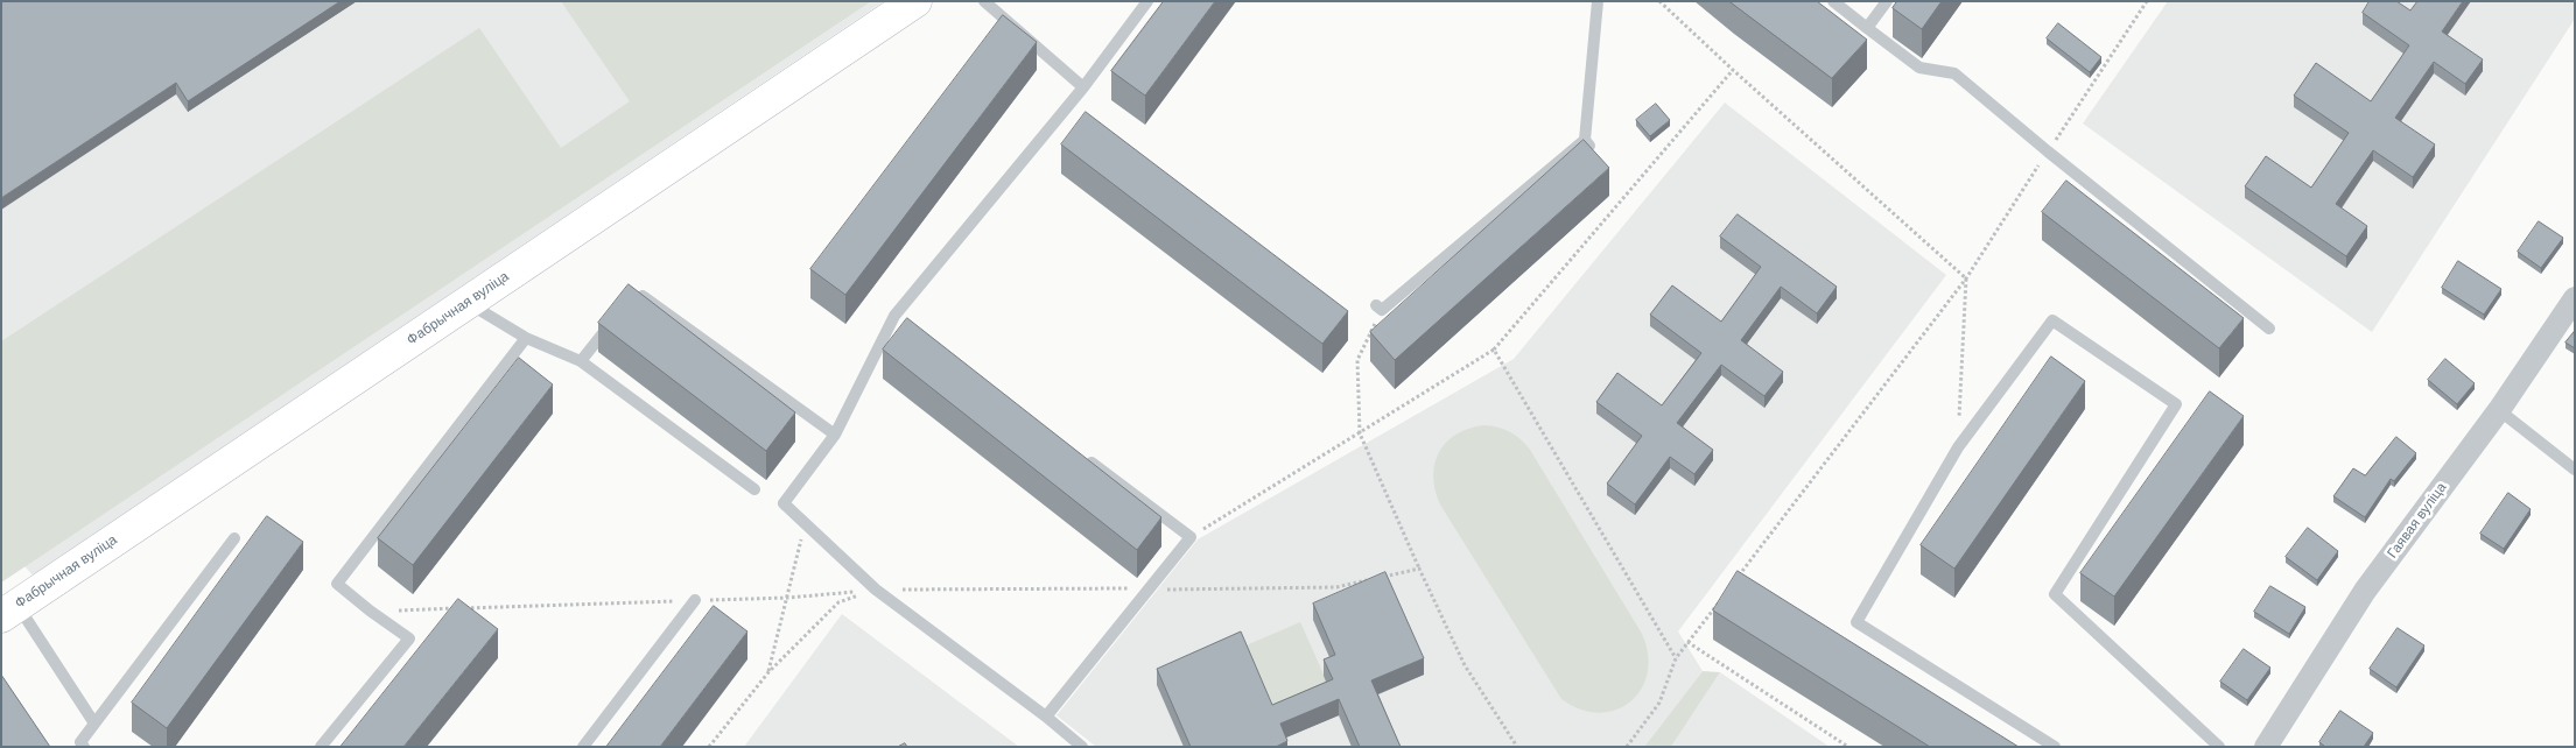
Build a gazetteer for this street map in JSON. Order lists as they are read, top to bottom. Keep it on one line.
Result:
{"streets":{"main road":["Фабрычная вуліца"],"street":["Гаявая вуліца"]}}
